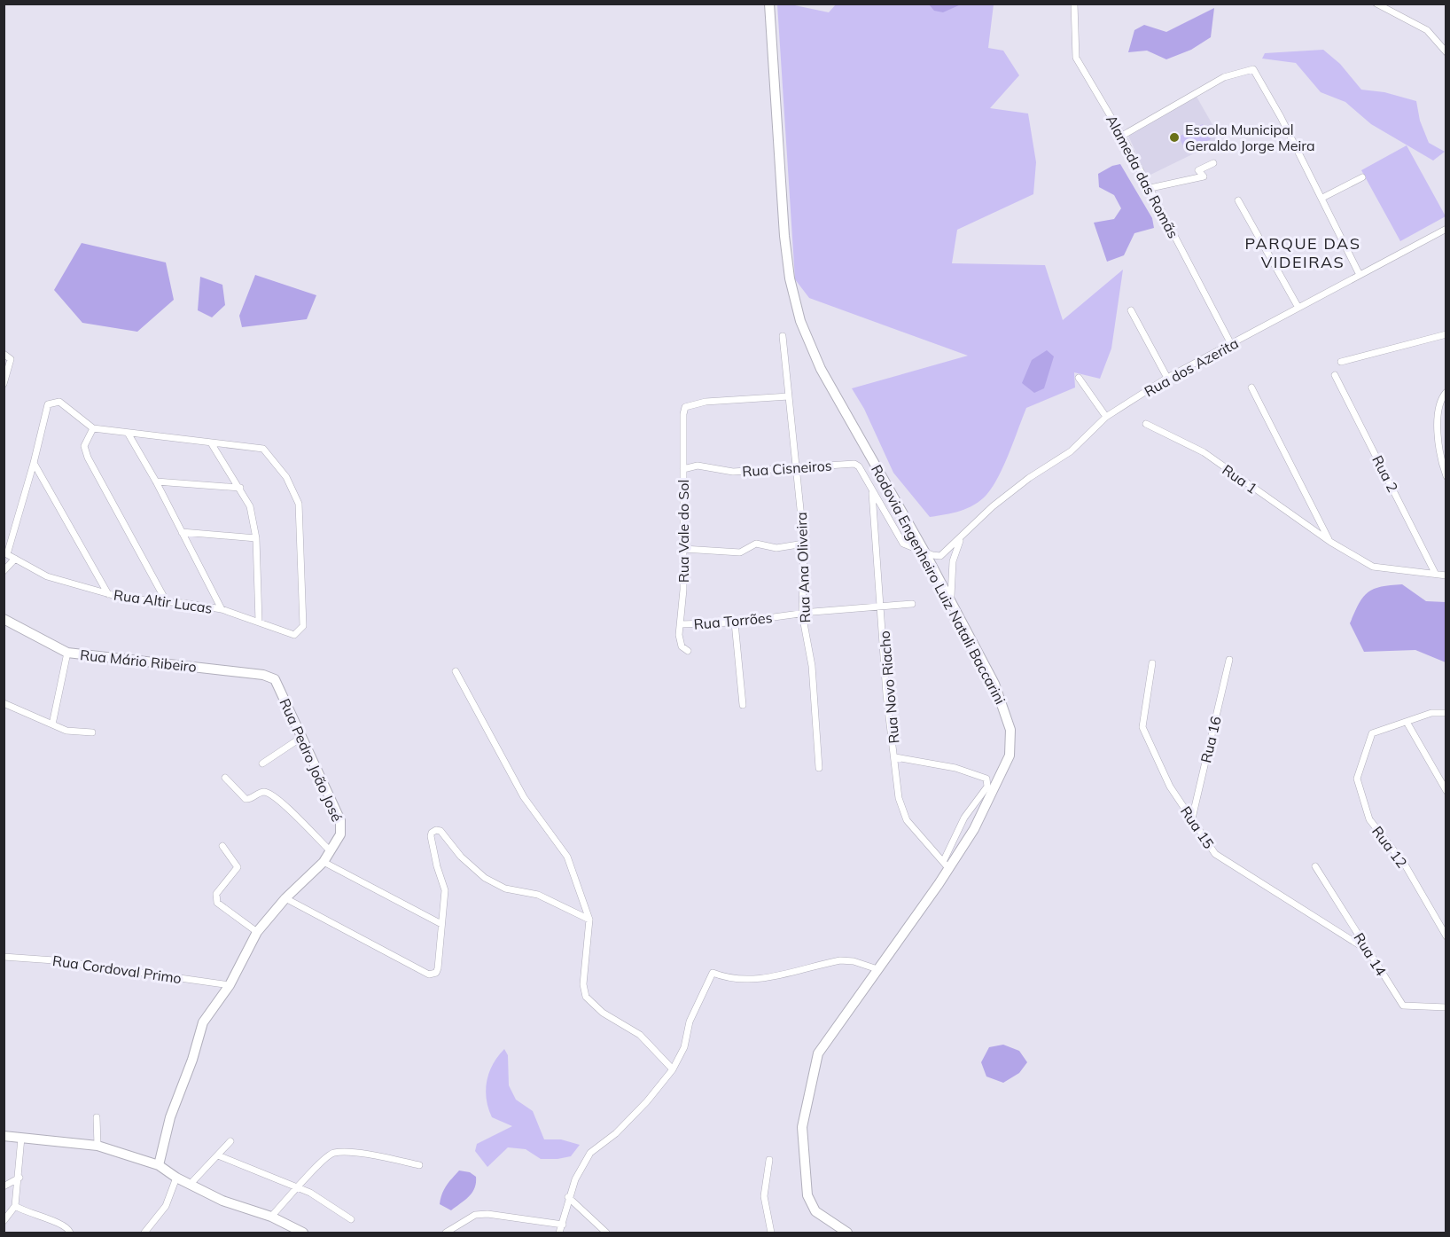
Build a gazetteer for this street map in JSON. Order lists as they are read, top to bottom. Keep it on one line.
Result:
{"streets":{"main road":["Rodovia Engenheiro Luiz Natali Baccarini","Rua Mário Ribeiro","Rua Pedro João José"],"street":["Alameda das Romãs","Rua dos Azerita","Rua Cisneiros","Rua 2","Rua 1","Rua Vale do Sol","Rua Ana Oliveira","Rua Altir Lucas","Rua Torrões","Rua Novo Riacho","Rua 16","Rua 15","Rua 12","Rua 14","Rua Cordoval Primo"]},"crossings":[["Alameda das Romãs","Rua dos Azerita"],["Rua dos Azerita","Rodovia Engenheiro Luiz Natali Baccarini"],["Rua Cisneiros","Rua Vale do Sol"],["Rua Cisneiros","Rua Ana Oliveira"],["Rua Cisneiros","Rua Novo Riacho"],["Rua 2","Rua 1"],["Rua Vale do Sol","Rua Ana Oliveira"],["Rua Vale do Sol","Rua Torrões"],["Rua Ana Oliveira","Rua Torrões"],["Rodovia Engenheiro Luiz Natali Baccarini","Rua Novo Riacho"],["Rua Torrões","Rua Novo Riacho"],["Rua Mário Ribeiro","Rua Pedro João José"],["Rua 16","Rua 15"],["Rua Pedro João José","Rua Cordoval Primo"],["Rua 15","Rua 14"]],"districts":["PARQUE DAS VIDEIRAS"],"places":["Escola Municipal Geraldo Jorge Meira"]}
